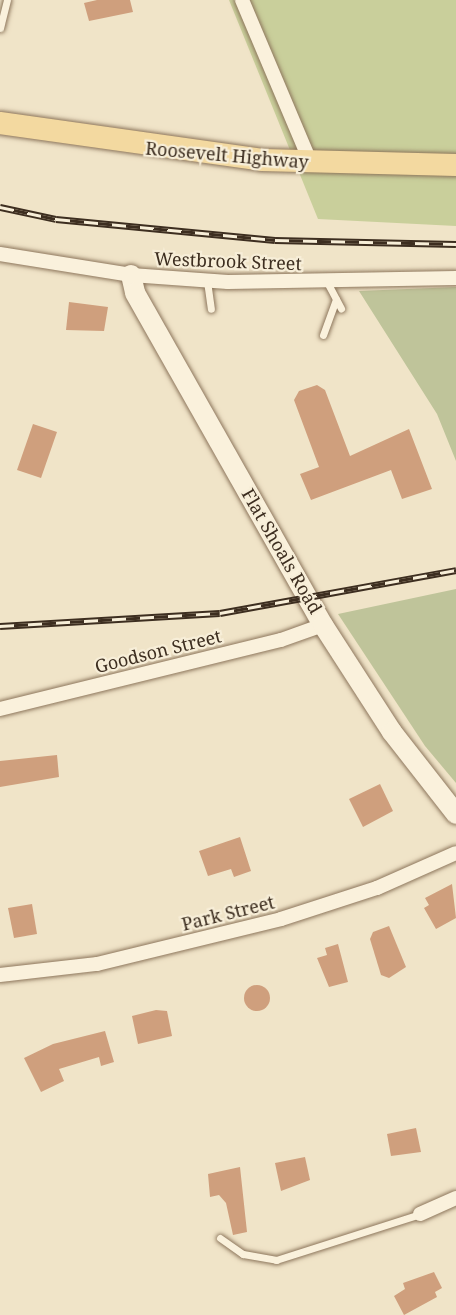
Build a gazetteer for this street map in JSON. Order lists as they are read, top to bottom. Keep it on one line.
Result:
{"streets":{"main road":["Roosevelt Highway"],"street":["Westbrook Street","Flat Shoals Road","Goodson Street","Park Street"]},"crossings":[["Westbrook Street","Flat Shoals Road"],["Flat Shoals Road","Goodson Street"]]}
